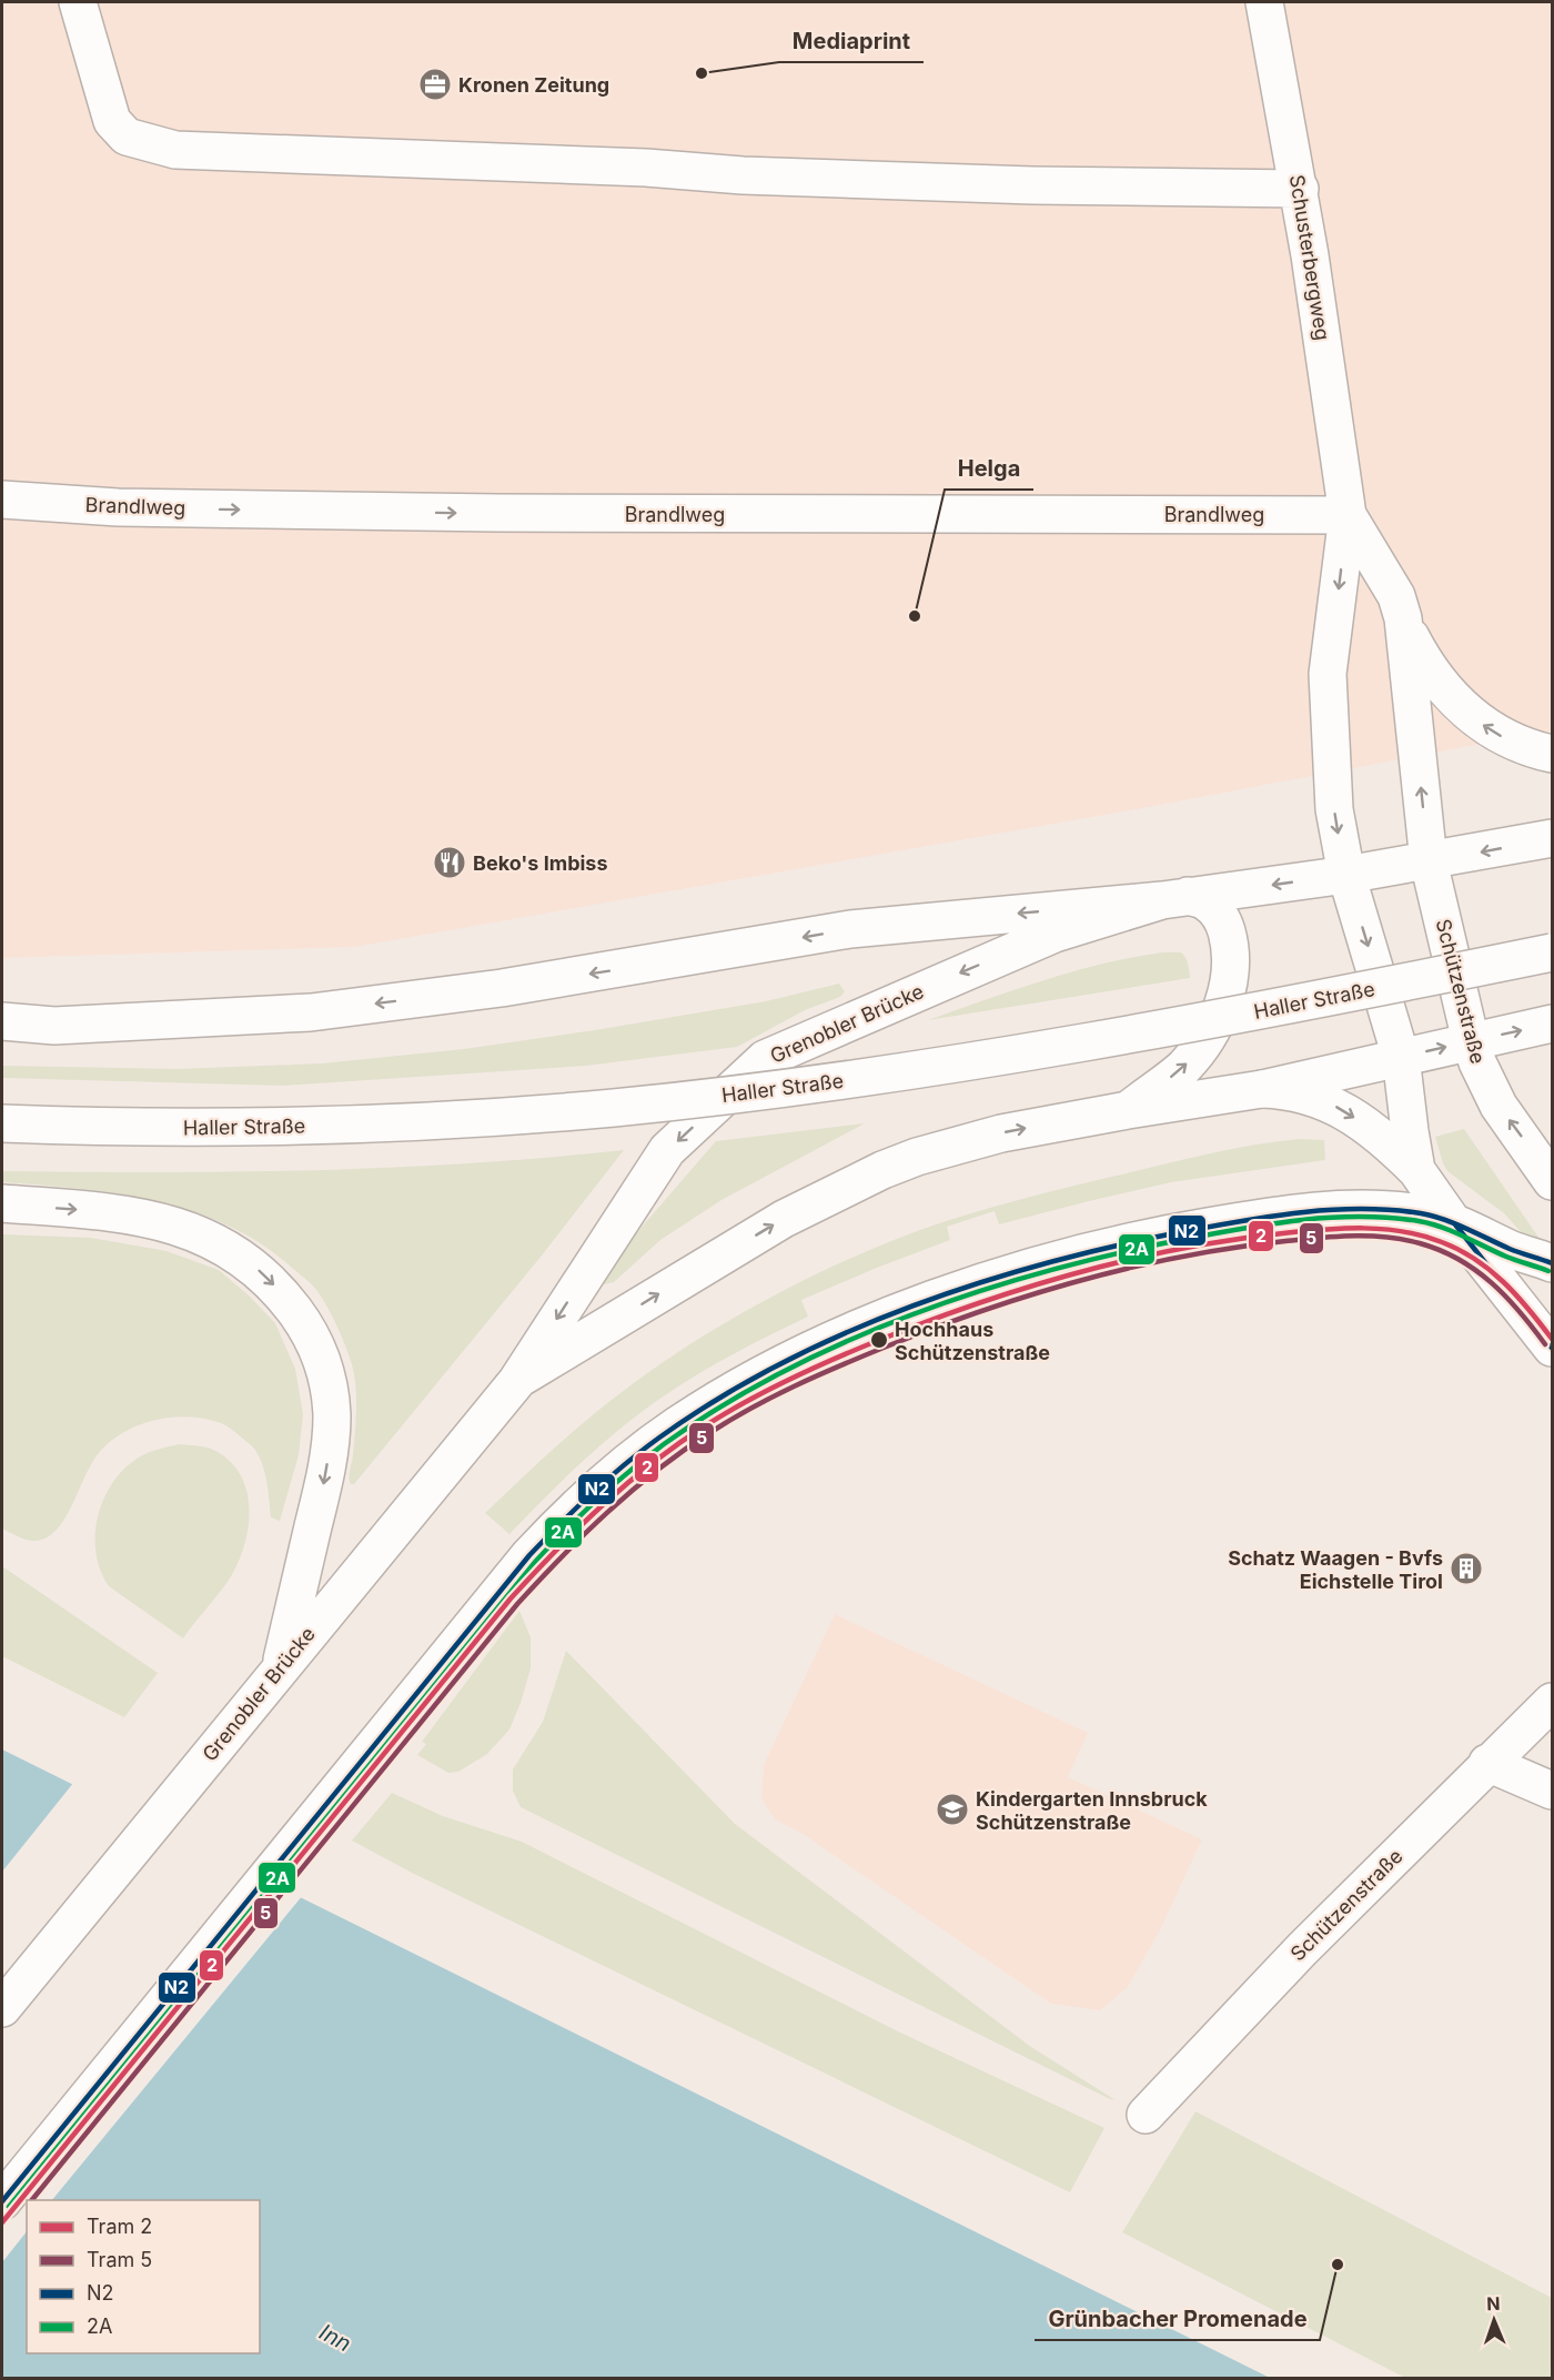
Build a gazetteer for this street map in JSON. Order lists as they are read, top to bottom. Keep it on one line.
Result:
{"streets":{"main road":["Schusterbergweg","Brandlweg","Schützenstraße","Haller Straße","Grenobler Brücke"]},"crossings":[["Schusterbergweg","Brandlweg"],["Schusterbergweg","Schützenstraße"]],"one_way":["Brandlweg"],"water":["Inn"],"places":{"other":["Mediaprint","Helga","Hochhaus Schützenstraße","Grünbacher Promenade"],"office":["Kronen Zeitung"],"restaurant":["Beko's Imbiss"],"building":["Schatz Waagen - Bvfs Eichstelle Tirol"],"school or university":["Kindergarten Innsbruck Schützenstraße"]},"lines":["transit line N2","transit line 2A","tram line 2","tram line 5"],"legend":["Tram 2","Tram 5","N2","2A"],"north":"top"}
